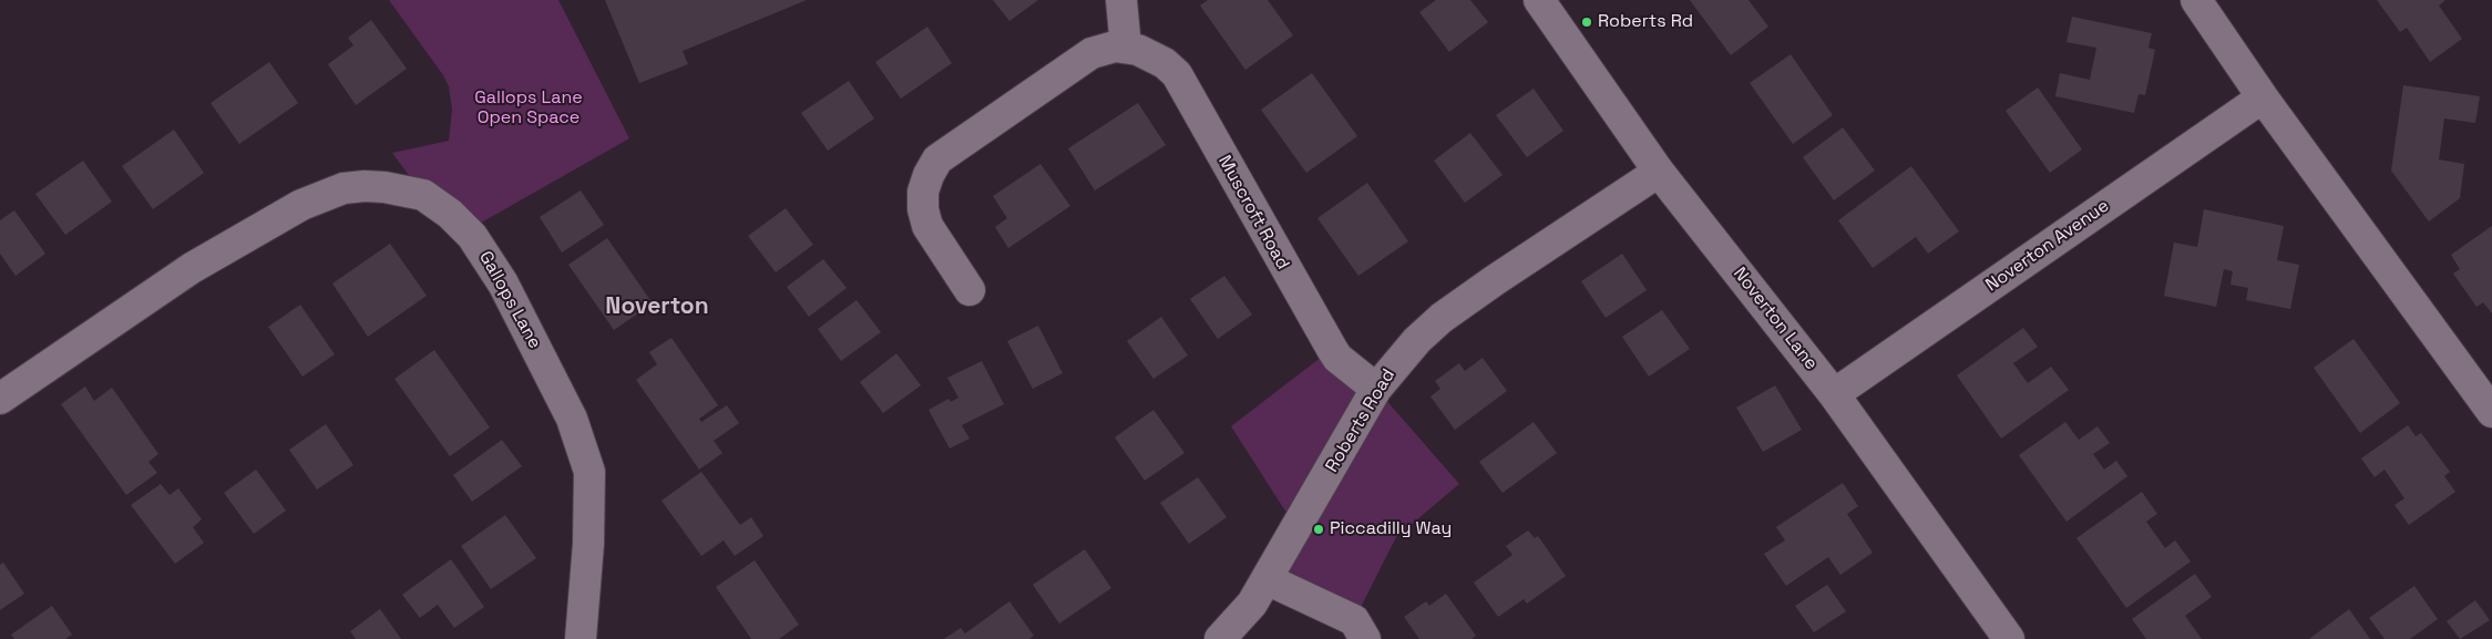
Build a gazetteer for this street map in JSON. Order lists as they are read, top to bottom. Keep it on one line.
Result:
{"streets":{"street":["Muscroft Road","Noverton Avenue","Gallops Lane","Noverton Lane","Roberts Road"]},"crossings":[["Muscroft Road","Roberts Road"],["Noverton Avenue","Noverton Lane"],["Noverton Lane","Roberts Road"]],"districts":["Noverton"],"parks":["Gallops Lane Open Space"],"places":["Roberts Rd","Piccadilly Way"]}
